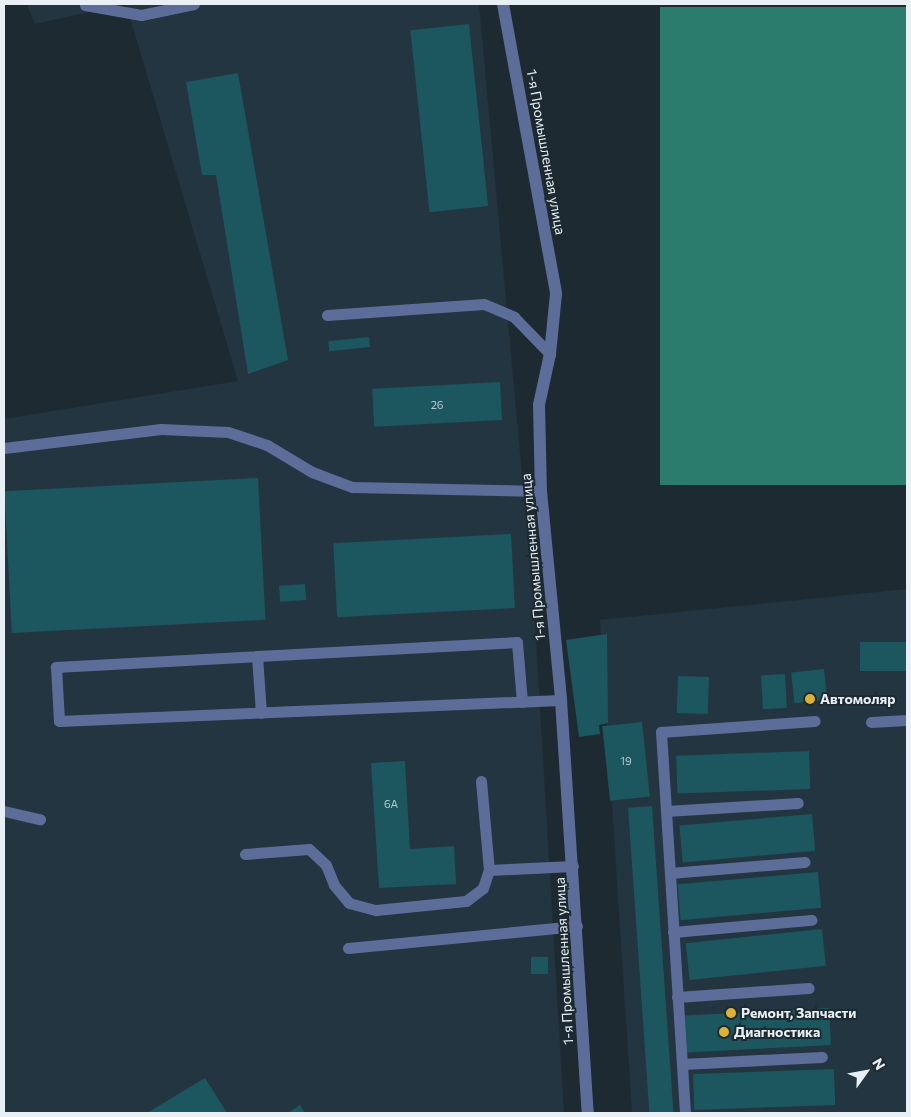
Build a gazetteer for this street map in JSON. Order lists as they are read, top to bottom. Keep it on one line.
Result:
{"streets":{"street":["1-я Промышленная улица"]},"places":["Автомоляр","Ремонт, Запчасти","Диагностика"],"house_numbers":["26","19","6А"],"north":"top right"}
